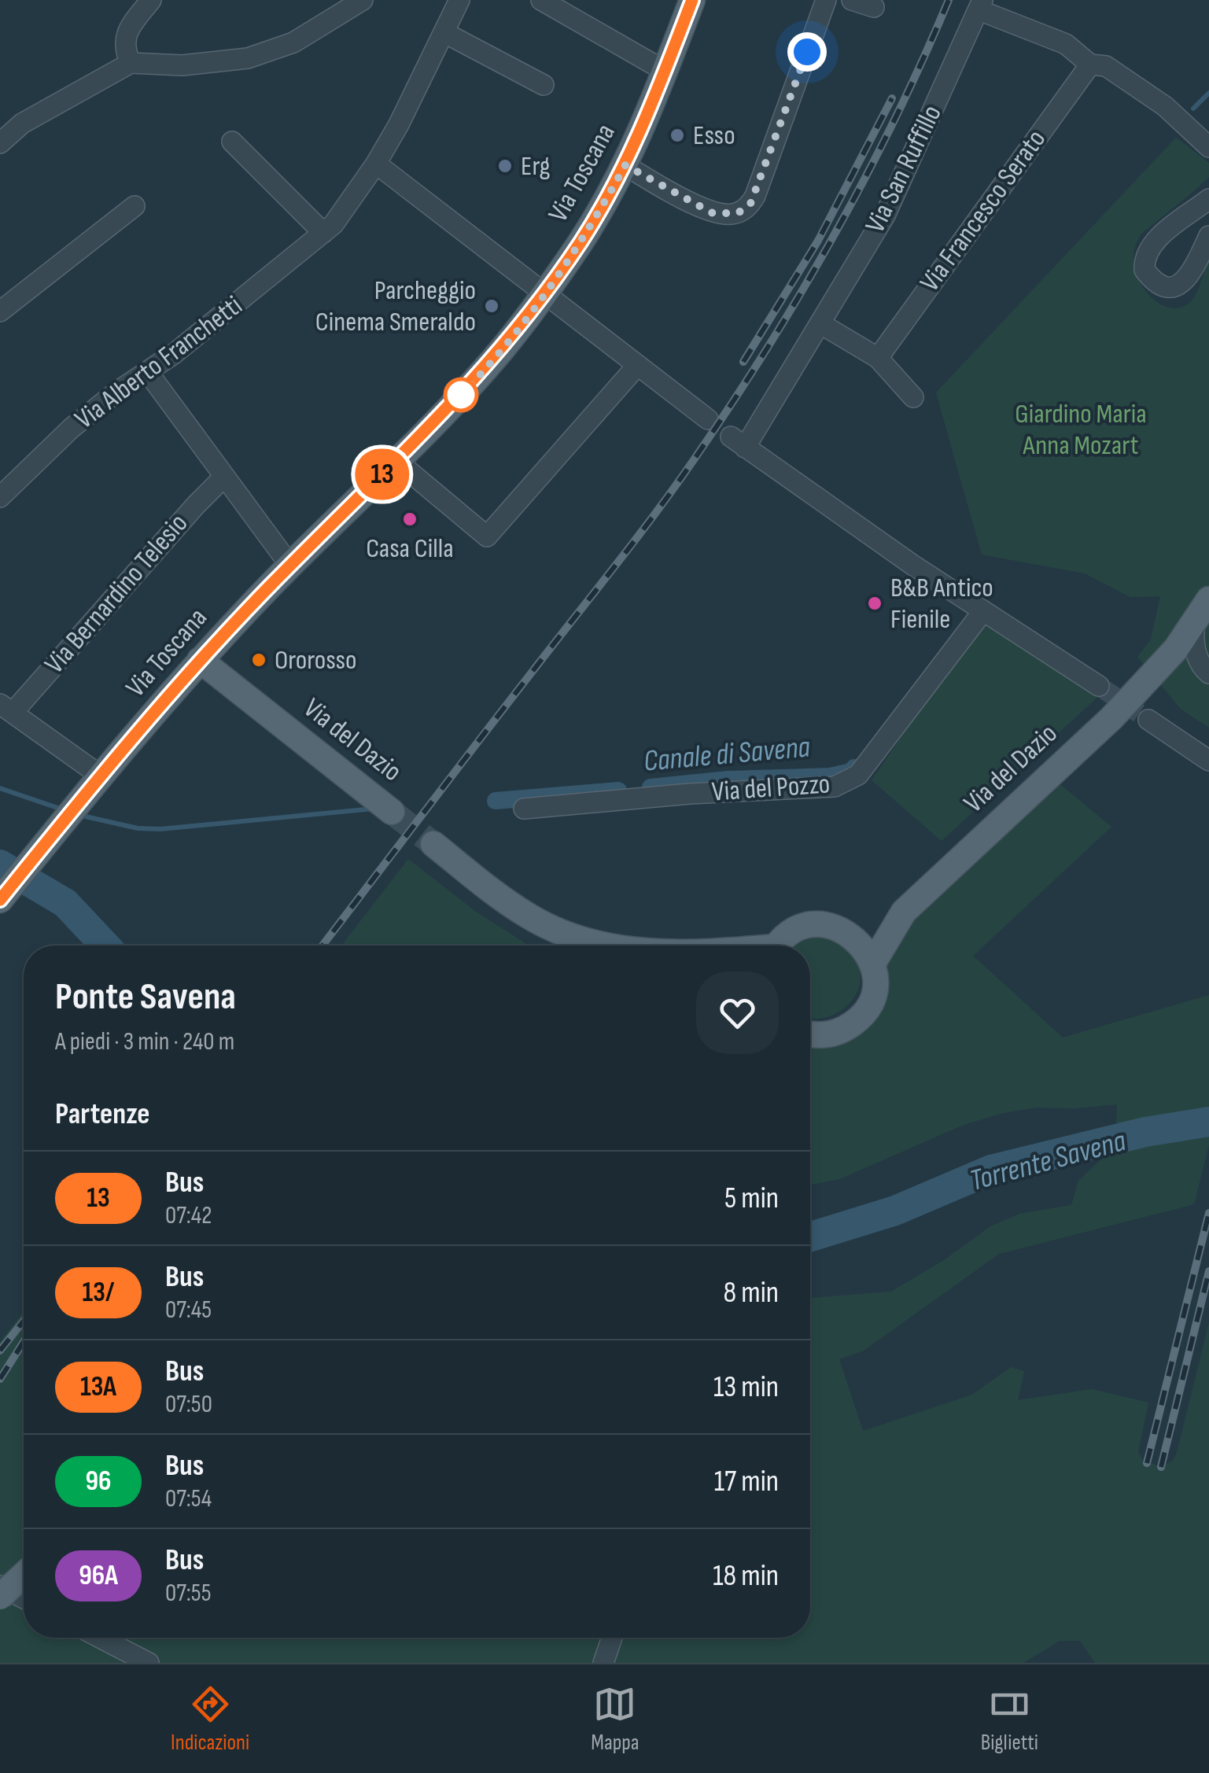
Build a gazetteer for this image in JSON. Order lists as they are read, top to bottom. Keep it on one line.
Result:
{"streets":{"main road":["Via Toscana","Via del Dazio"],"street":["Via San Ruffillo","Via Francesco Serato","Via Alberto Franchetti","Via Bernardino Telesio","Via del Pozzo"]},"crossings":[["Via San Ruffillo","Via del Pozzo"],["Via Toscana","Via del Dazio"]],"water":["Canale di Savena","Torrente Savena"],"parks":["Giardino Maria Anna Mozart"],"places":["Esso","Erg","Parcheggio Cinema Smeraldo","Casa Cilla","B&B Antico Fienile","Ororosso"],"lines":["bus line 13"],"page":{"on_map":"13","heading":[["Ponte Savena","A piedi · 3 min · 240 m"],"Partenze"],"list":[{"mark":"13","name":"Bus","note":"07:42","value":"5 min"},{"mark":"13/","name":"Bus","note":"07:45","value":"8 min"},{"mark":"13A","name":"Bus","note":"07:50","value":"13 min"},{"mark":"96","name":"Bus","note":"07:54","value":"17 min"},{"mark":"96A","name":"Bus","note":"07:55","value":"18 min"}],"tabs":["Indicazioni","Mappa","Biglietti"]}}
